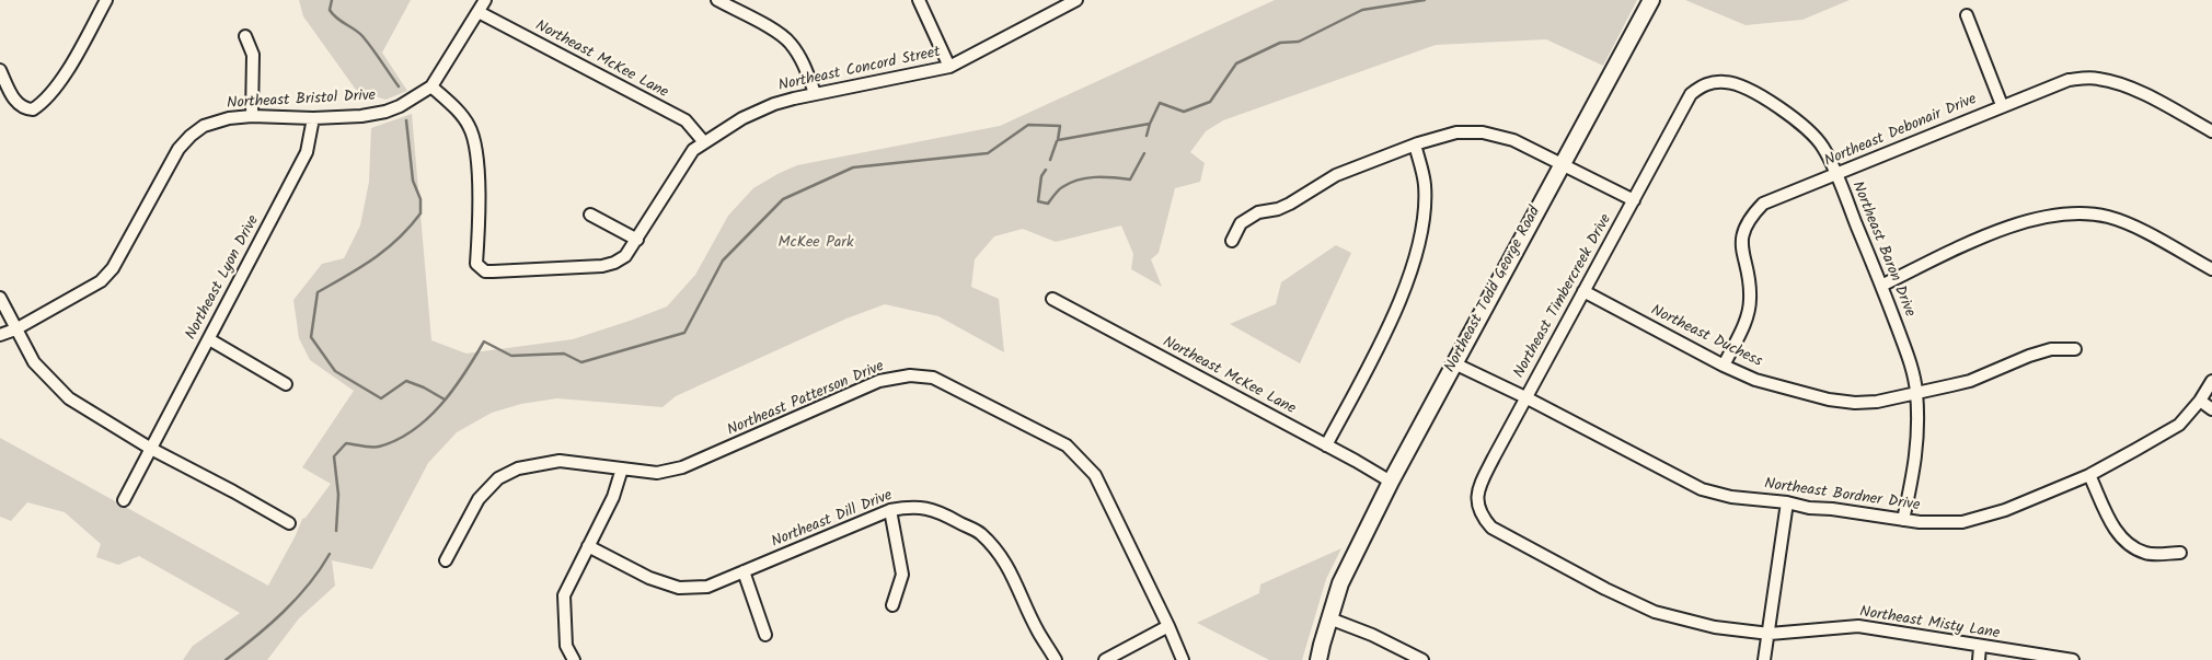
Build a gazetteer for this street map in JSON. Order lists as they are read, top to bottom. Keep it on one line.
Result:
{"streets":{"main road":["Northeast Todd George Road"],"street":["Northeast McKee Lane","Northeast Concord Street","Northeast Bristol Drive","Northeast Debonair Drive","Northeast Baron Drive","Northeast Lyon Drive","Northeast Timbercreek Drive","Northeast Duchess","Northeast Patterson Drive","Northeast Bordner Drive","Northeast Dill Drive","Northeast Misty Lane"]},"crossings":[["Northeast McKee Lane","Northeast Concord Street"],["Northeast McKee Lane","Northeast Bristol Drive"],["Northeast McKee Lane","Northeast Todd George Road"],["Northeast Concord Street","Northeast Bristol Drive"],["Northeast Bristol Drive","Northeast Lyon Drive"],["Northeast Debonair Drive","Northeast Baron Drive"],["Northeast Debonair Drive","Northeast Duchess"],["Northeast Baron Drive","Northeast Timbercreek Drive"],["Northeast Baron Drive","Northeast Duchess"],["Northeast Baron Drive","Northeast Bordner Drive"],["Northeast Todd George Road","Northeast Bordner Drive"],["Northeast Timbercreek Drive","Northeast Duchess"],["Northeast Timbercreek Drive","Northeast Bordner Drive"],["Northeast Timbercreek Drive","Northeast Misty Lane"]],"parks":["McKee Park"]}
